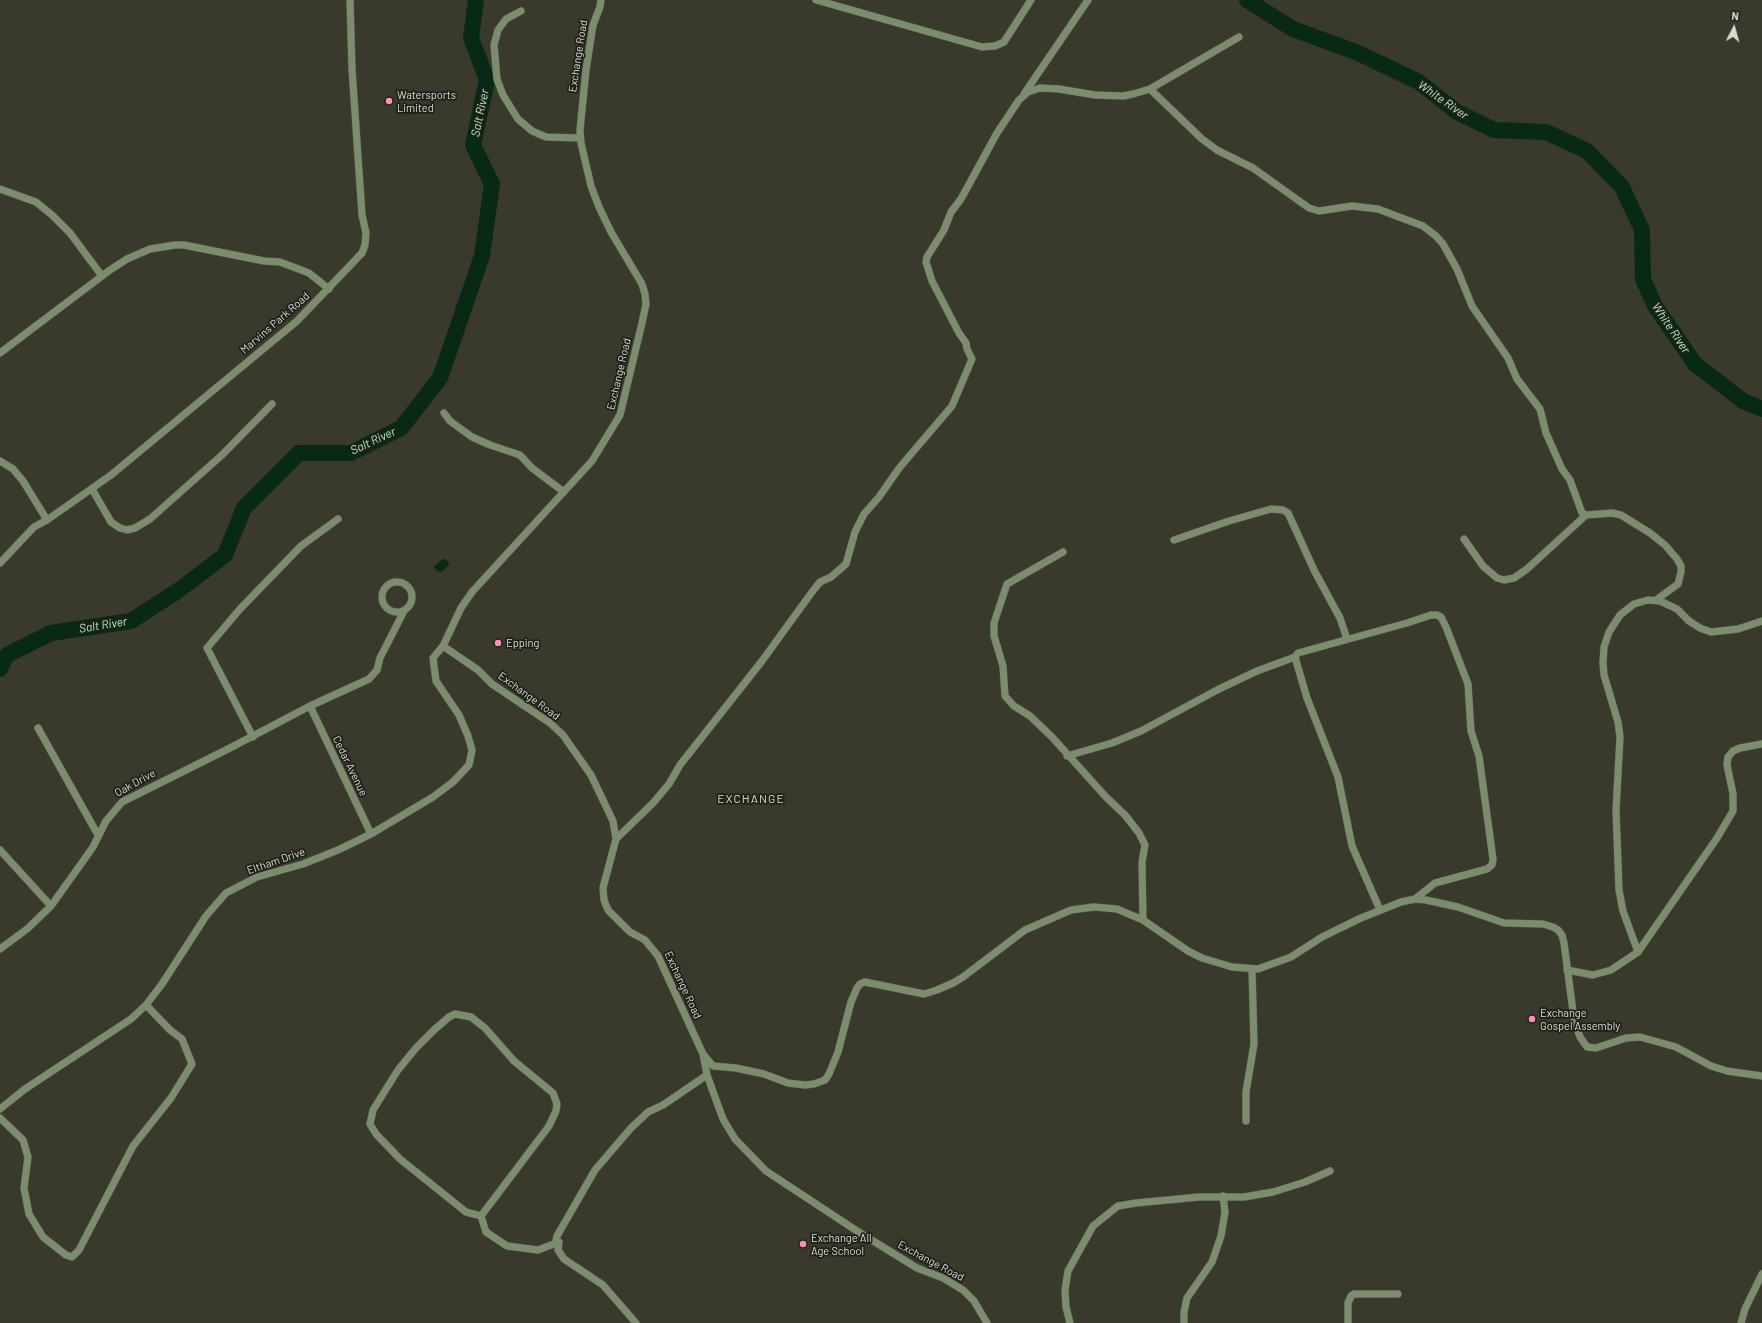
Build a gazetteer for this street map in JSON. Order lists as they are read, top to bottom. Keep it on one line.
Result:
{"streets":{"street":["Exchange Road","Marvins Park Road","Cedar Avenue","Oak Drive","Eltham Drive"]},"crossings":[["Exchange Road","Eltham Drive"],["Cedar Avenue","Oak Drive"],["Cedar Avenue","Eltham Drive"]],"districts":["EXCHANGE"],"water":["White River","Salt River"],"places":["Watersports Limited","Epping","Exchange Gospel Assembly","Exchange All Age School"],"north":"top"}
